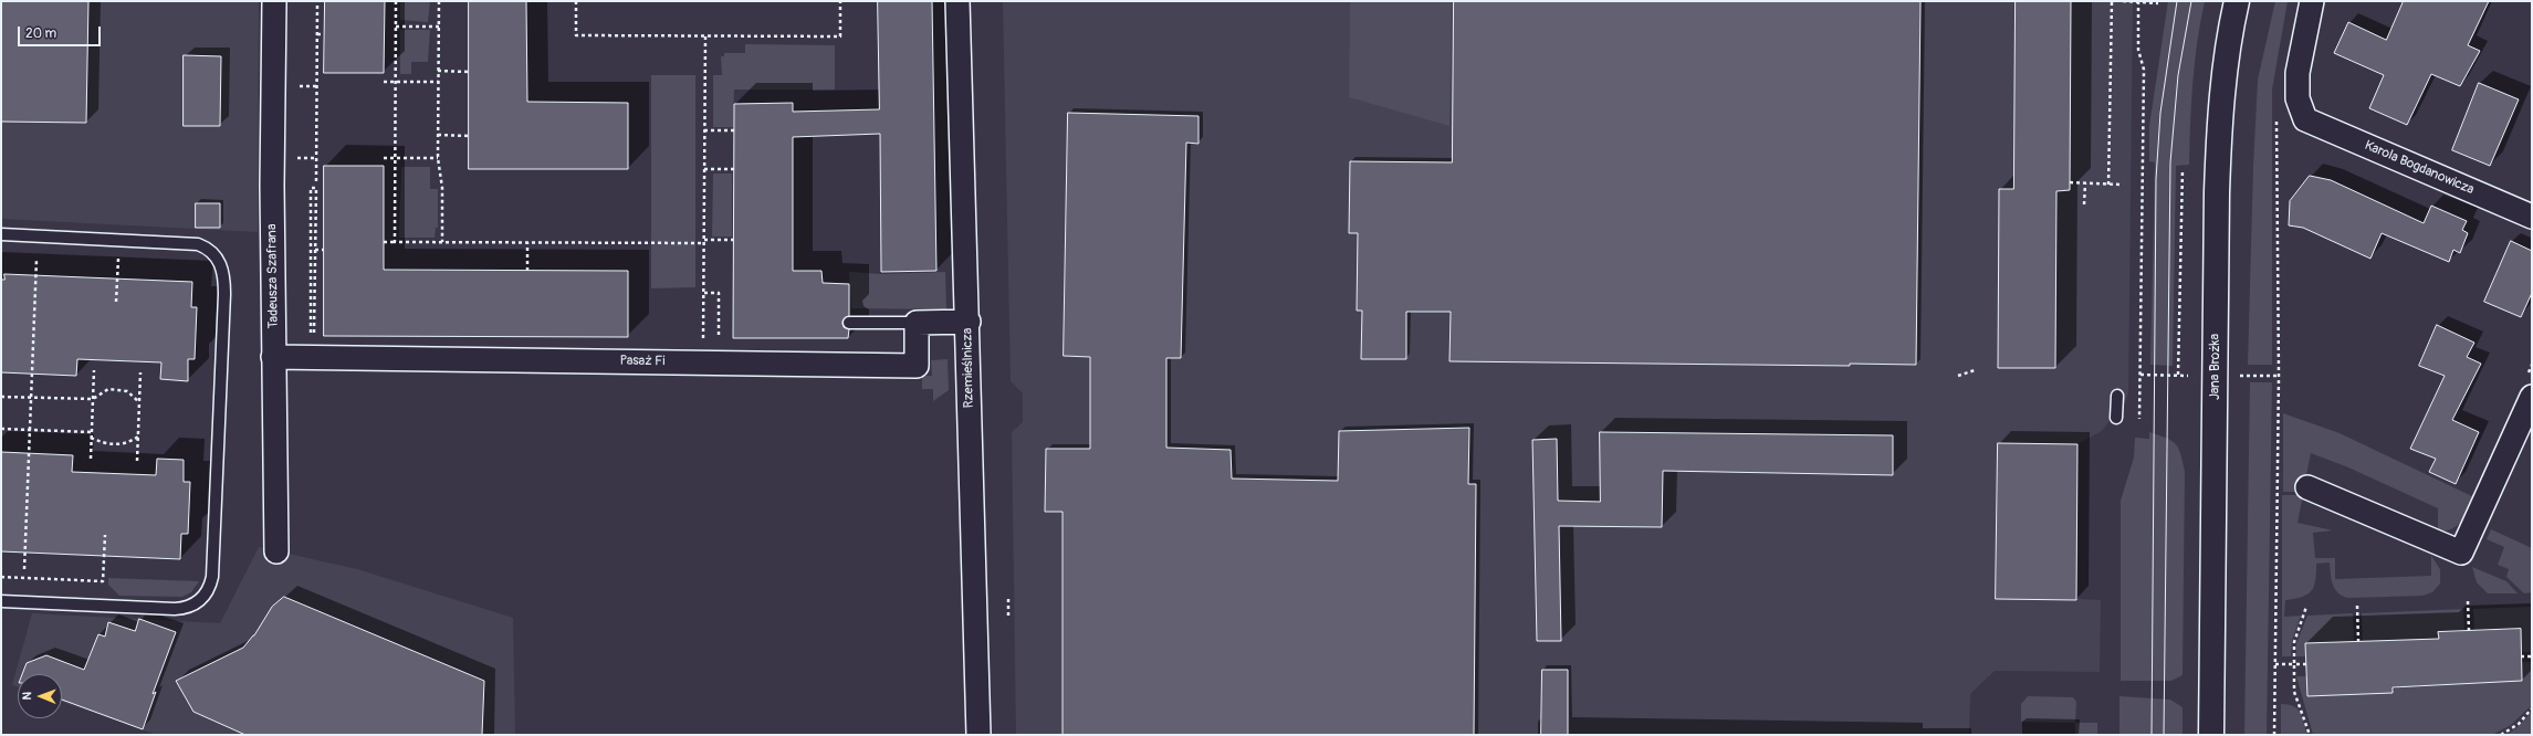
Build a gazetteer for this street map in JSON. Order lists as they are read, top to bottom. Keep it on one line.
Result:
{"streets":{"main road":["Jana Brożka"],"street":["Karola Bogdanowicza","Tadeusza Szafrana","Pasaż Fi","Rzemieślnicza"]},"crossings":[["Tadeusza Szafrana","Pasaż Fi"]],"scale_bar":"20 m","north":"left"}
